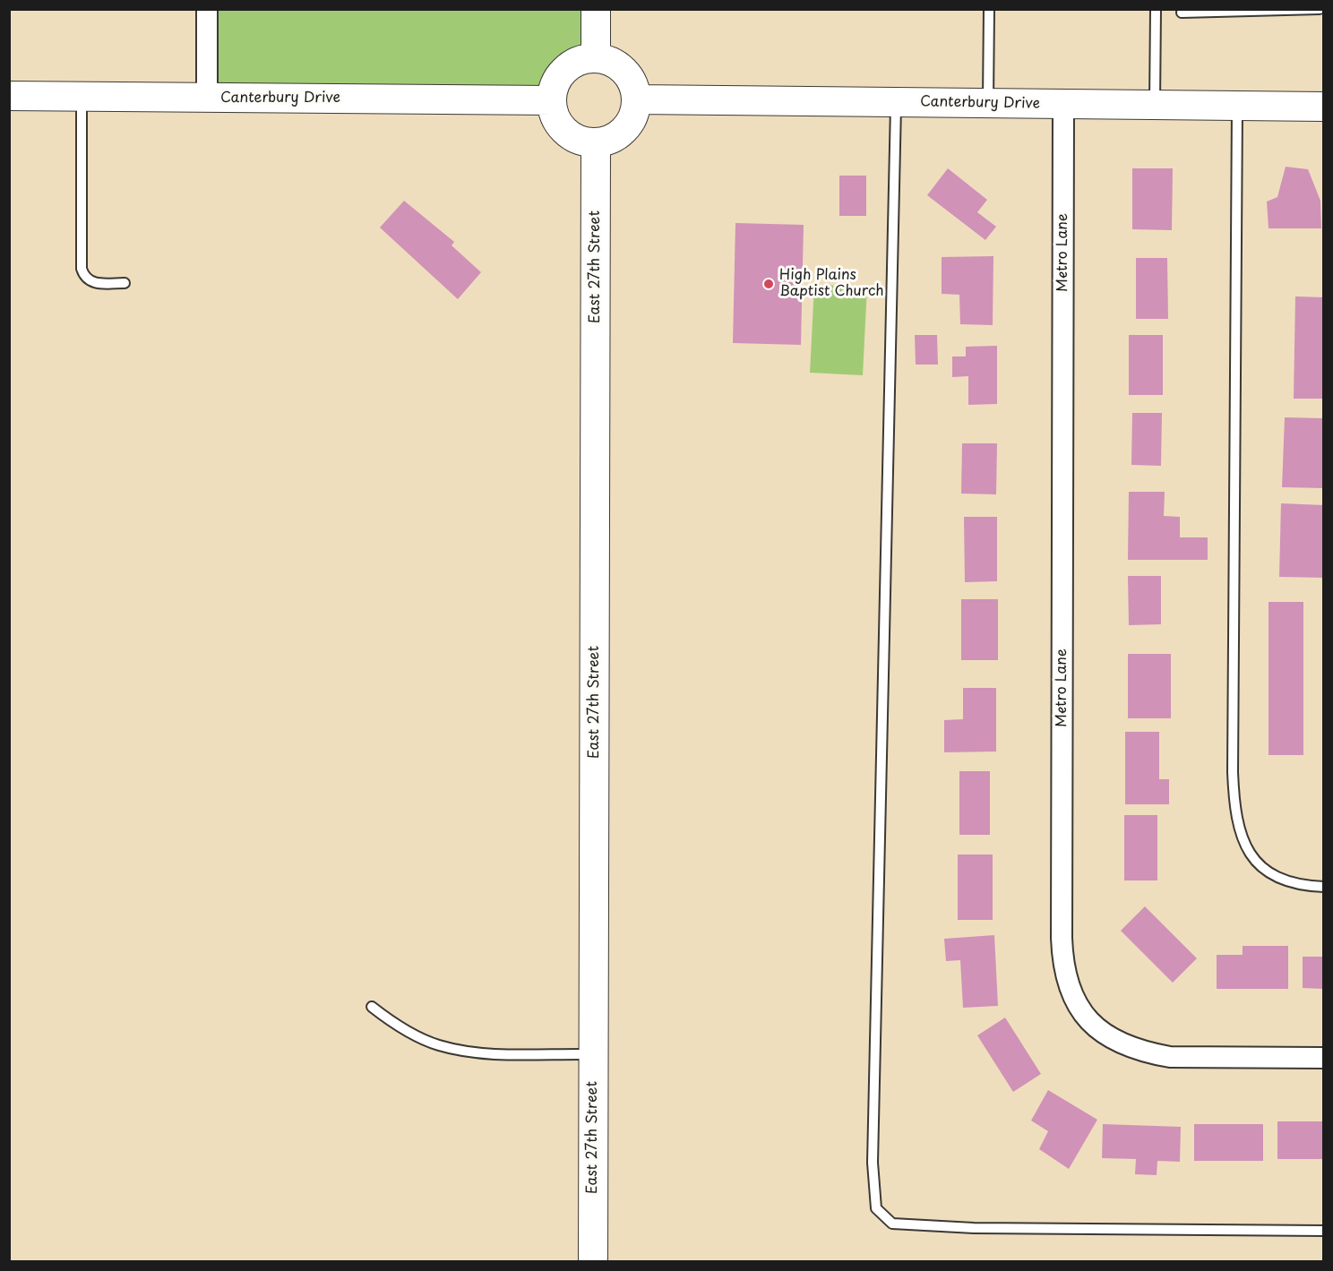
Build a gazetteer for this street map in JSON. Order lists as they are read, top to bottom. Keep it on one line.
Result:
{"streets":{"main road":["Canterbury Drive","East 27th Street"],"street":["Metro Lane"]},"crossings":[["Canterbury Drive","Metro Lane"],["Canterbury Drive","East 27th Street"]],"places":["High Plains Baptist Church"]}
